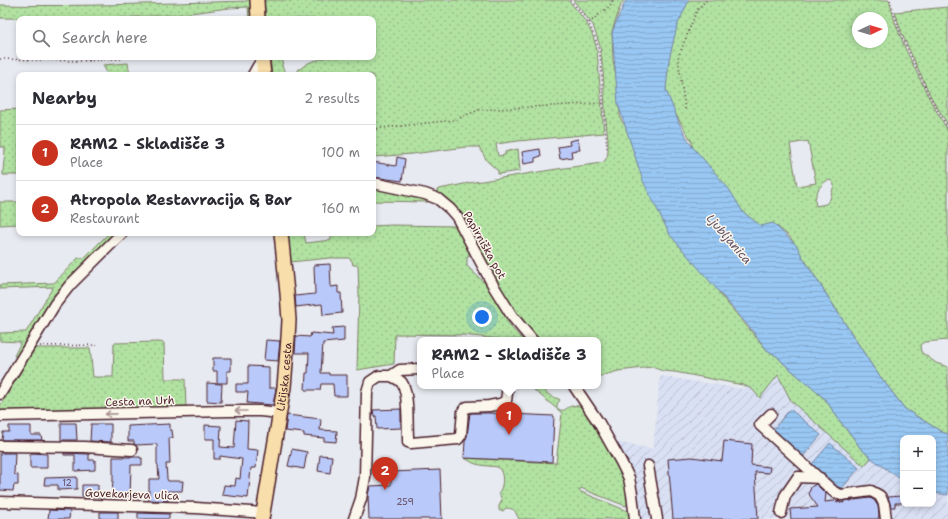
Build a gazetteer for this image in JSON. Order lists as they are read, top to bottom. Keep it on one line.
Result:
{"streets":{"main road":["Litijska cesta"],"street":["Papirniška pot","Cesta na Urh","Govekarjeva ulica"]},"crossings":[["Litijska cesta","Cesta na Urh"],["Litijska cesta","Govekarjeva ulica"]],"water":["Ljubljanica"],"house_numbers":["12","259"],"north":"right","page":{"search":"Search here","heading":["Nearby","2 results"],"list":[{"mark":"1","name":"RAM2 - Skladišče 3","note":"Place","value":"100 m"},{"mark":"2","name":"Atropola Restavracija & Bar","note":"Restaurant","value":"160 m"}],"popup":["RAM2 - Skladišče 3","Place"],"pins":["1","2"],"map_buttons":["+","−"]}}
